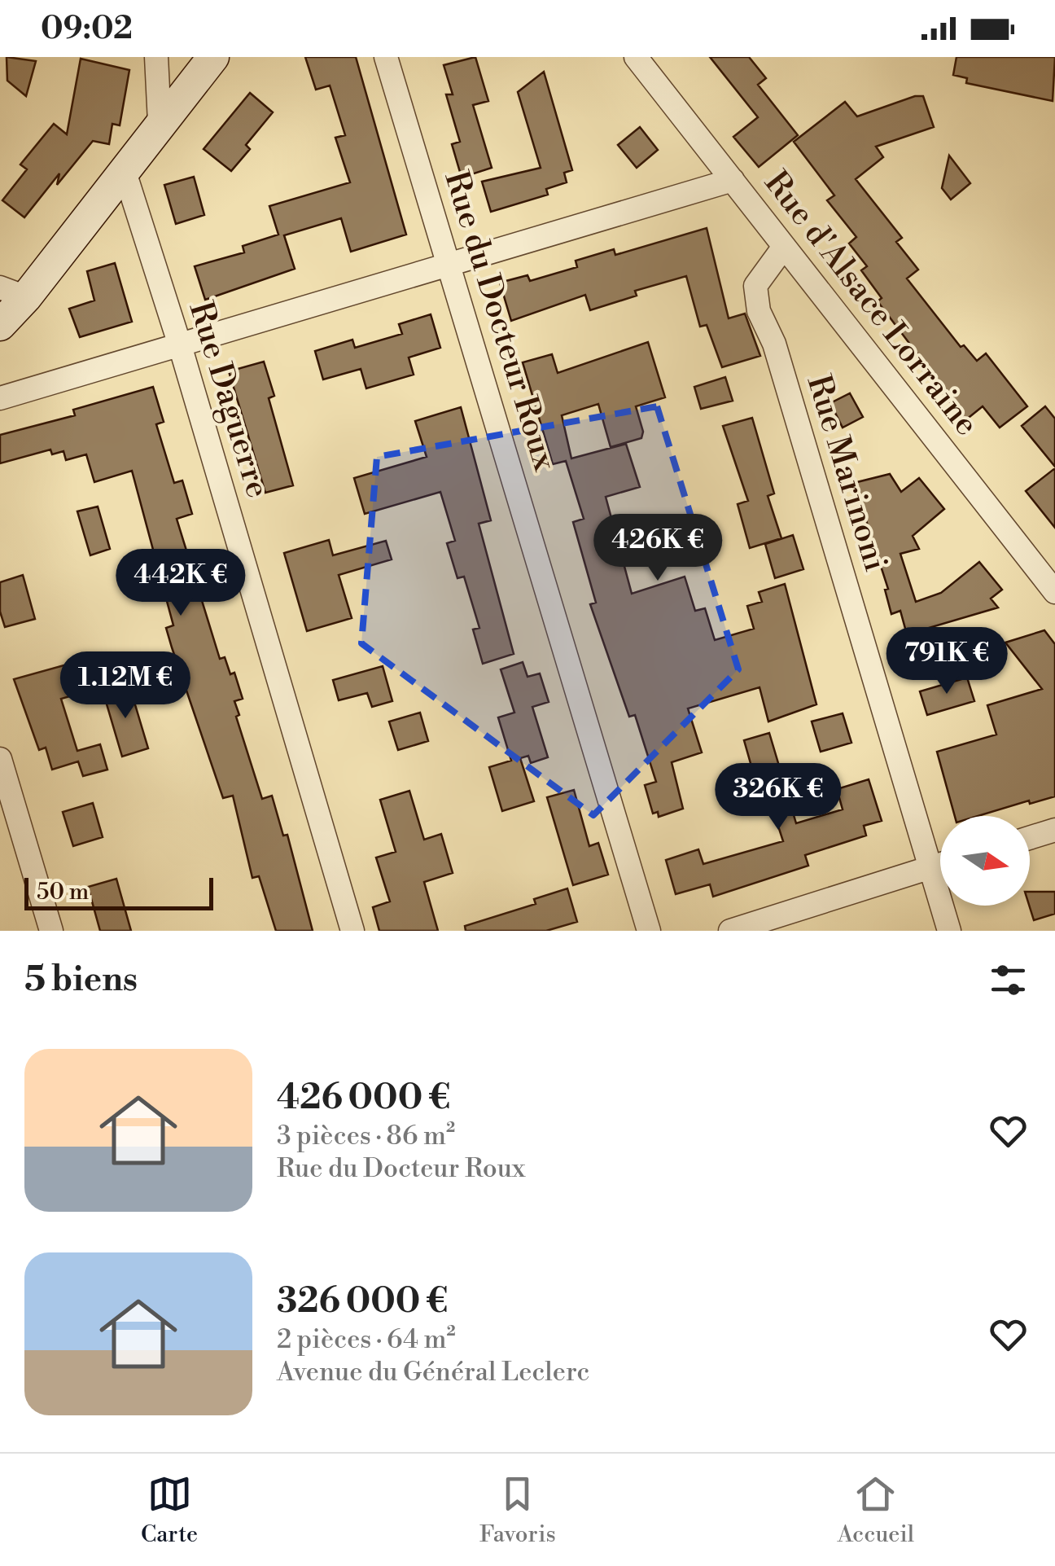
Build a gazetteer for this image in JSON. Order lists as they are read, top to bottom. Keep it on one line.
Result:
{"streets":{"street":["Rue d'Alsace Lorraine","Rue du Docteur Roux","Rue Daguerre","Rue Marinoni"]},"crossings":[["Rue d'Alsace Lorraine","Rue Marinoni"]],"scale_bar":"50 m","north":"right","page":{"status":"09:02","price":["426K €","442K €","791K €","1.12M €","326K €"],"scale":"50 m","heading":"5 biens","list":[{"name":"426 000 €","note":"3 pièces · 86 m² · Rue du Docteur Roux"},{"name":"326 000 €","note":"2 pièces · 64 m² · Avenue du Général Leclerc"}],"tabs":["Carte","Favoris","Accueil"]}}
